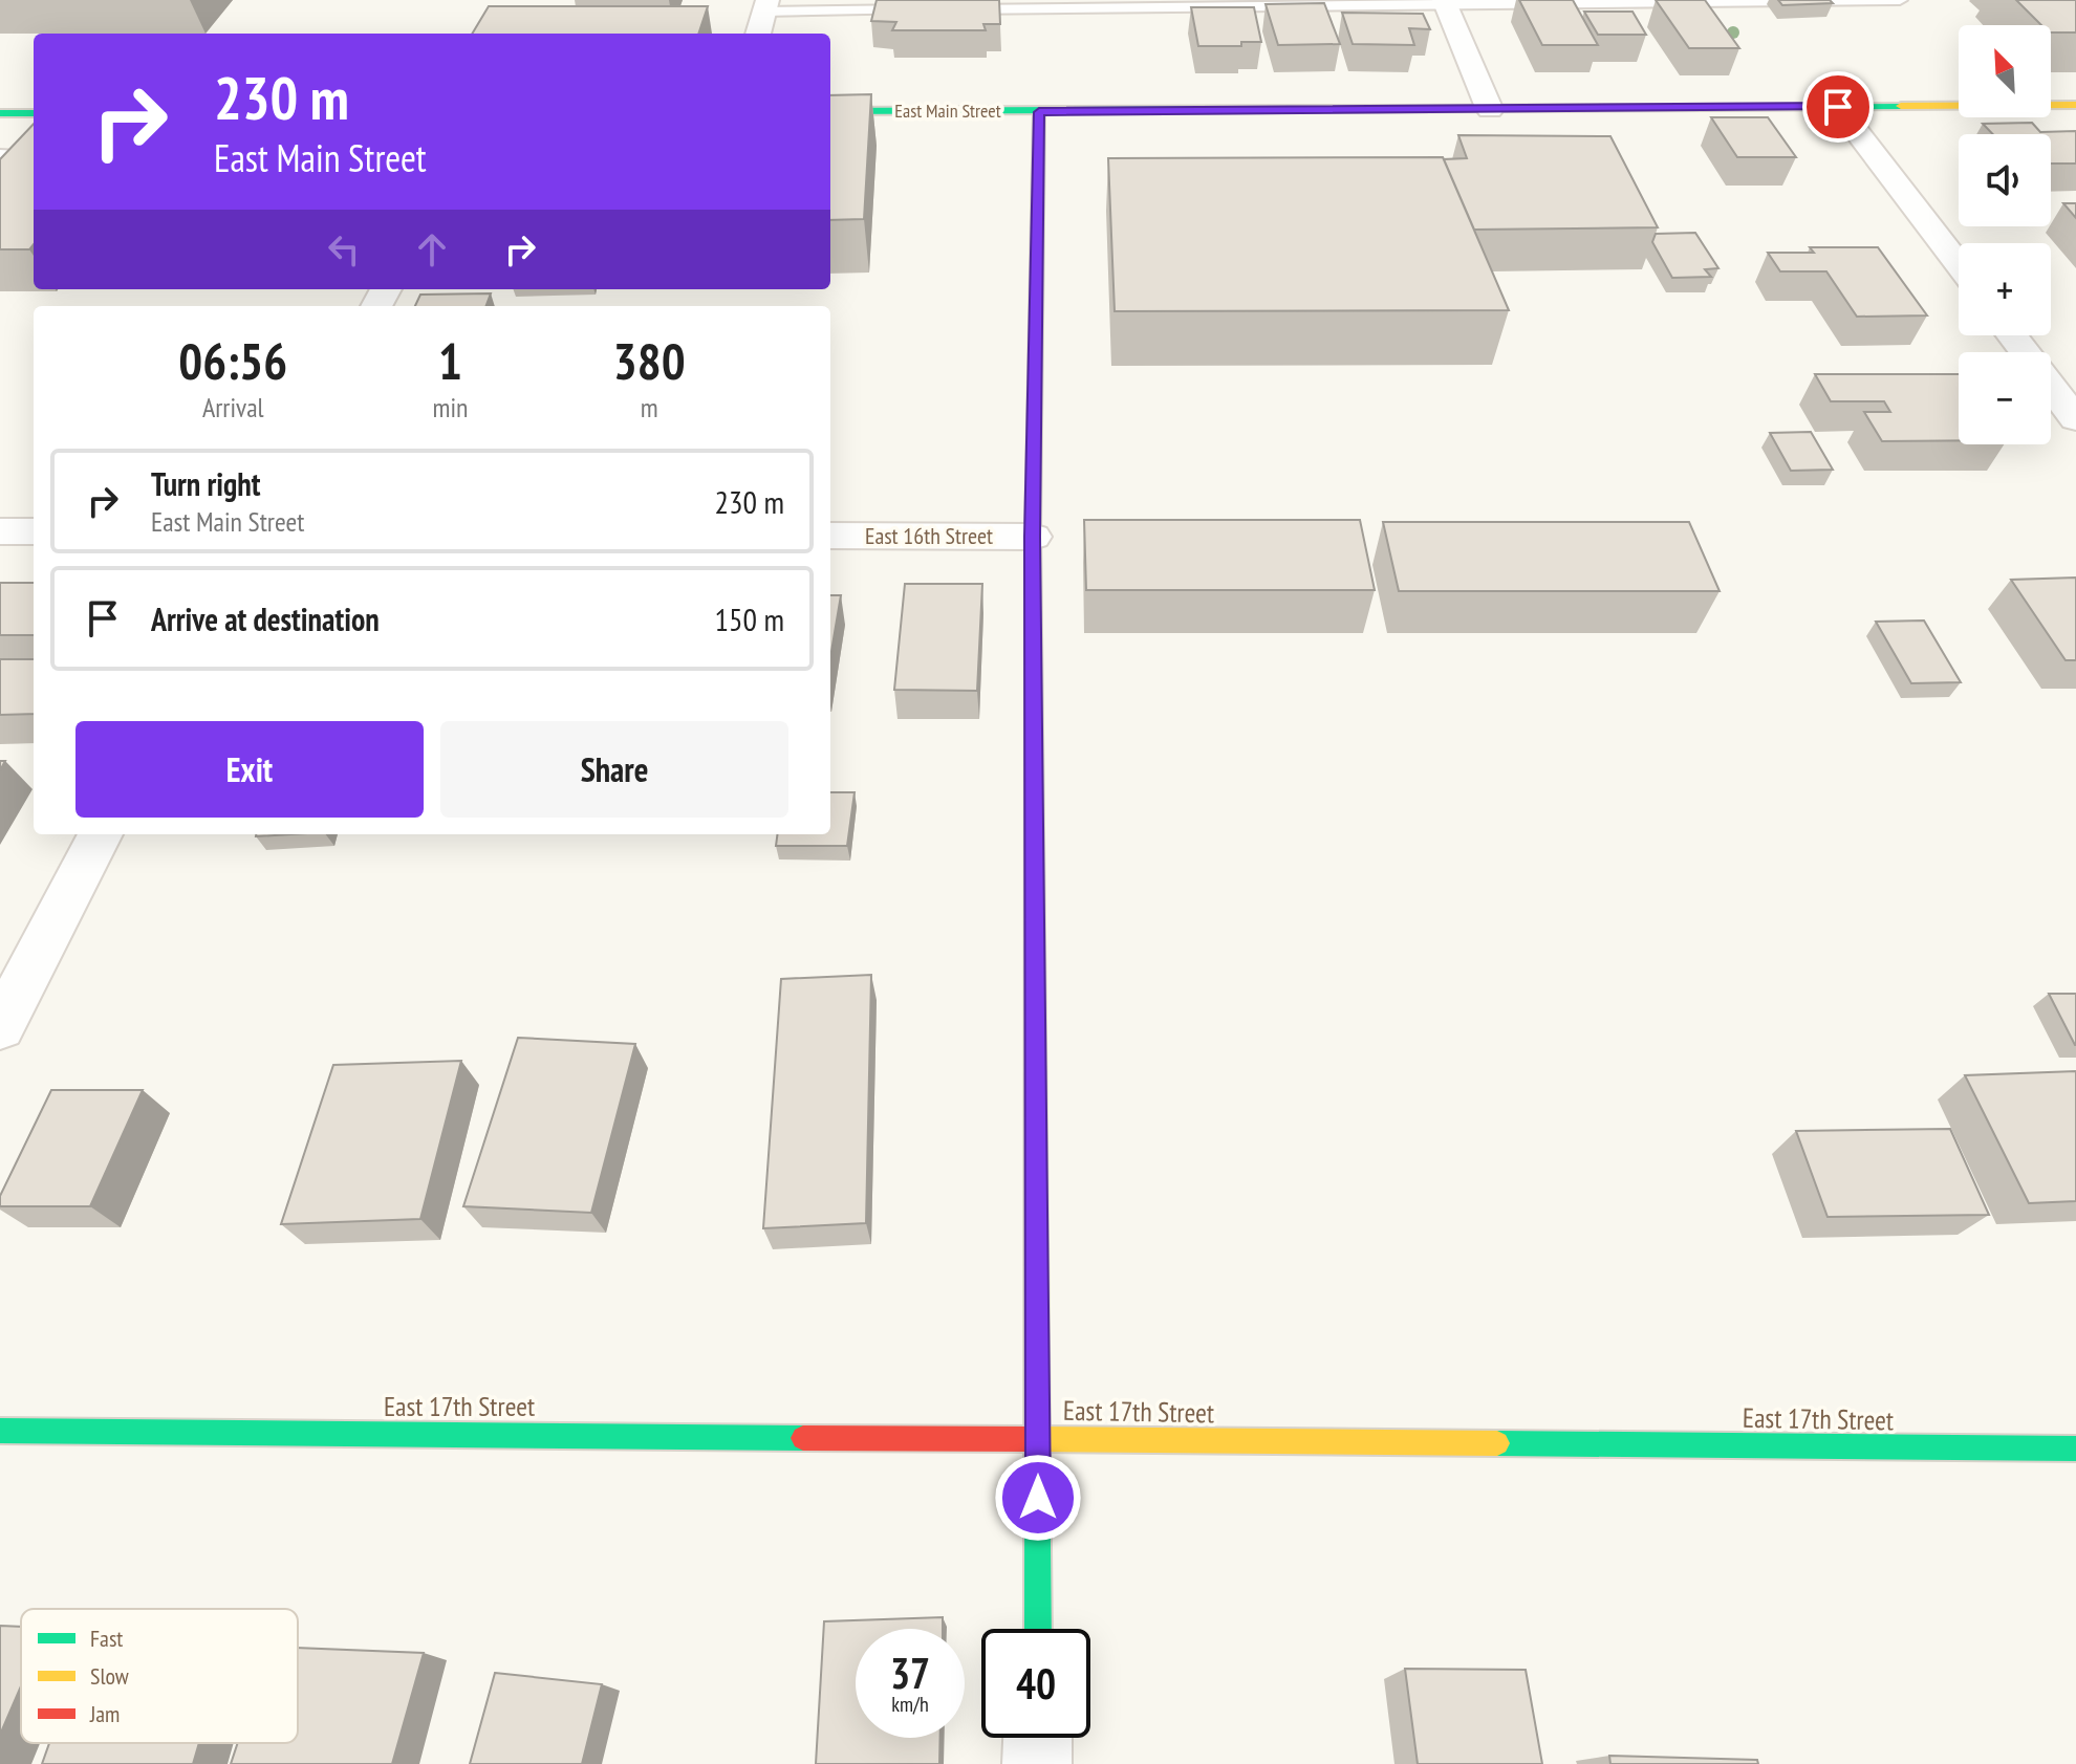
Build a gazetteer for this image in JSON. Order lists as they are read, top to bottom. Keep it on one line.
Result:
{"streets":{"street":["East Main Street","East 16th Street","East 17th Street"]},"legend":["Fast","Slow","Jam"],"north":"top left","page":{"map_buttons":["+","−"],"turn":["230 m","East Main Street"],"eta":["06:56","Arrival","1","min","380","m"],"list":[{"name":"Turn right","note":"East Main Street","value":"230 m"},{"name":"Arrive at destination","value":"150 m"}],"buttons":["Exit","Share"],"speed":"37 km/h","limit":"40"}}
